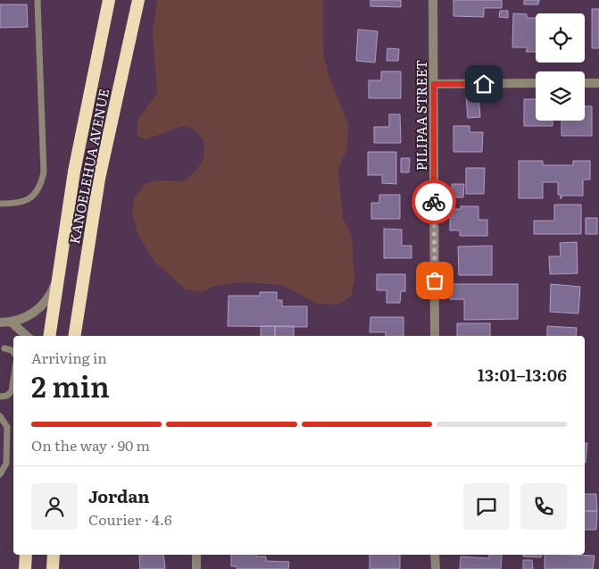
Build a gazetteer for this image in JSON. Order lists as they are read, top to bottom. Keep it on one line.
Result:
{"streets":{"highway":["KANOELEHUA AVENUE"],"street":["PILIPAA STREET"]},"page":{"heading":["2 min","Arriving in","13:01–13:06"],"panel":["Jordan","Courier · 4.6"],"bar":"On the way · 90 m"}}
